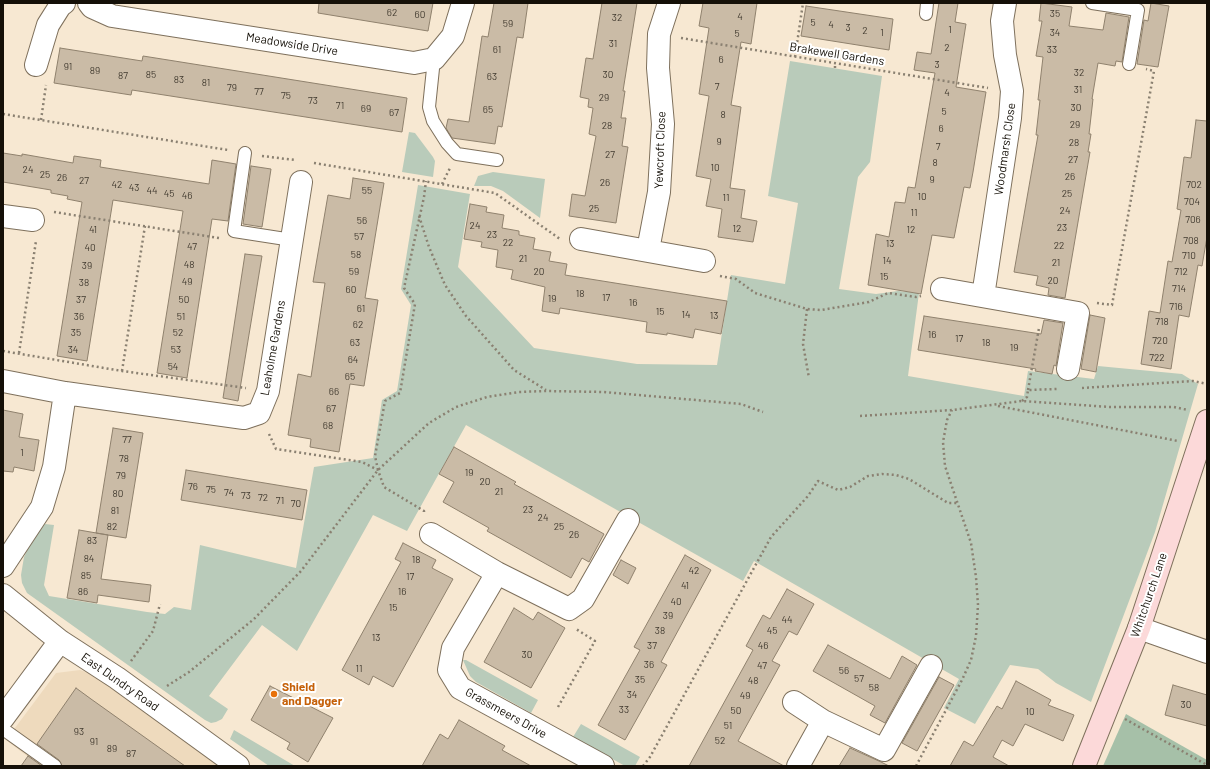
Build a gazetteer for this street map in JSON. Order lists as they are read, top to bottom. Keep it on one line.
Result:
{"streets":{"street":["Meadowside Drive","Woodmarsh Close","Yewcroft Close","Leaholme Gardens","Whitchurch Lane","East Dundry Road","Grassmeers Drive"],"path":["Brakewell Gardens"]},"crossings":[["Brakewell Gardens","Woodmarsh Close"],["Brakewell Gardens","Yewcroft Close"]],"places":["Shield and Dagger"],"house_numbers":["62","35","60","4","32","5","59","4","3","1","2","1","34","5","31","2","61","33","6","3","91","89","32","85","30","87","63","83","81","7","79","31","77","4","75","29","73","71","30","69","65","5","67","8","29","28","6","9","28","7","27","27","8","10","24","25","26","26","9","27","26","42","702","43","44","55","45","25","46","10","11","704","25","24","11","706","56","24","23","12","41","12","23","57","708","22","13","22","47","40","58","710","21","14","21","48","39","59","20","712","15","20","49","38","714","60","18","17","19","37","50","16","716","61","15","14","13","36","51","718","62","35","52","16","17","720","63","18","19","34","53","722","64","54","65","66","67","68","77","1","78","19","79","20","76","75","21","74","80","73","72","71","70","23","81","24","82","25","26","83","84","18","42","85","17","41","86","16","40","15","39","44","38","45","13","37","46","30","36","47","11","56","57","35","48","58","34","49","30","33","50","10","51","93","52","91","89","87"]}
